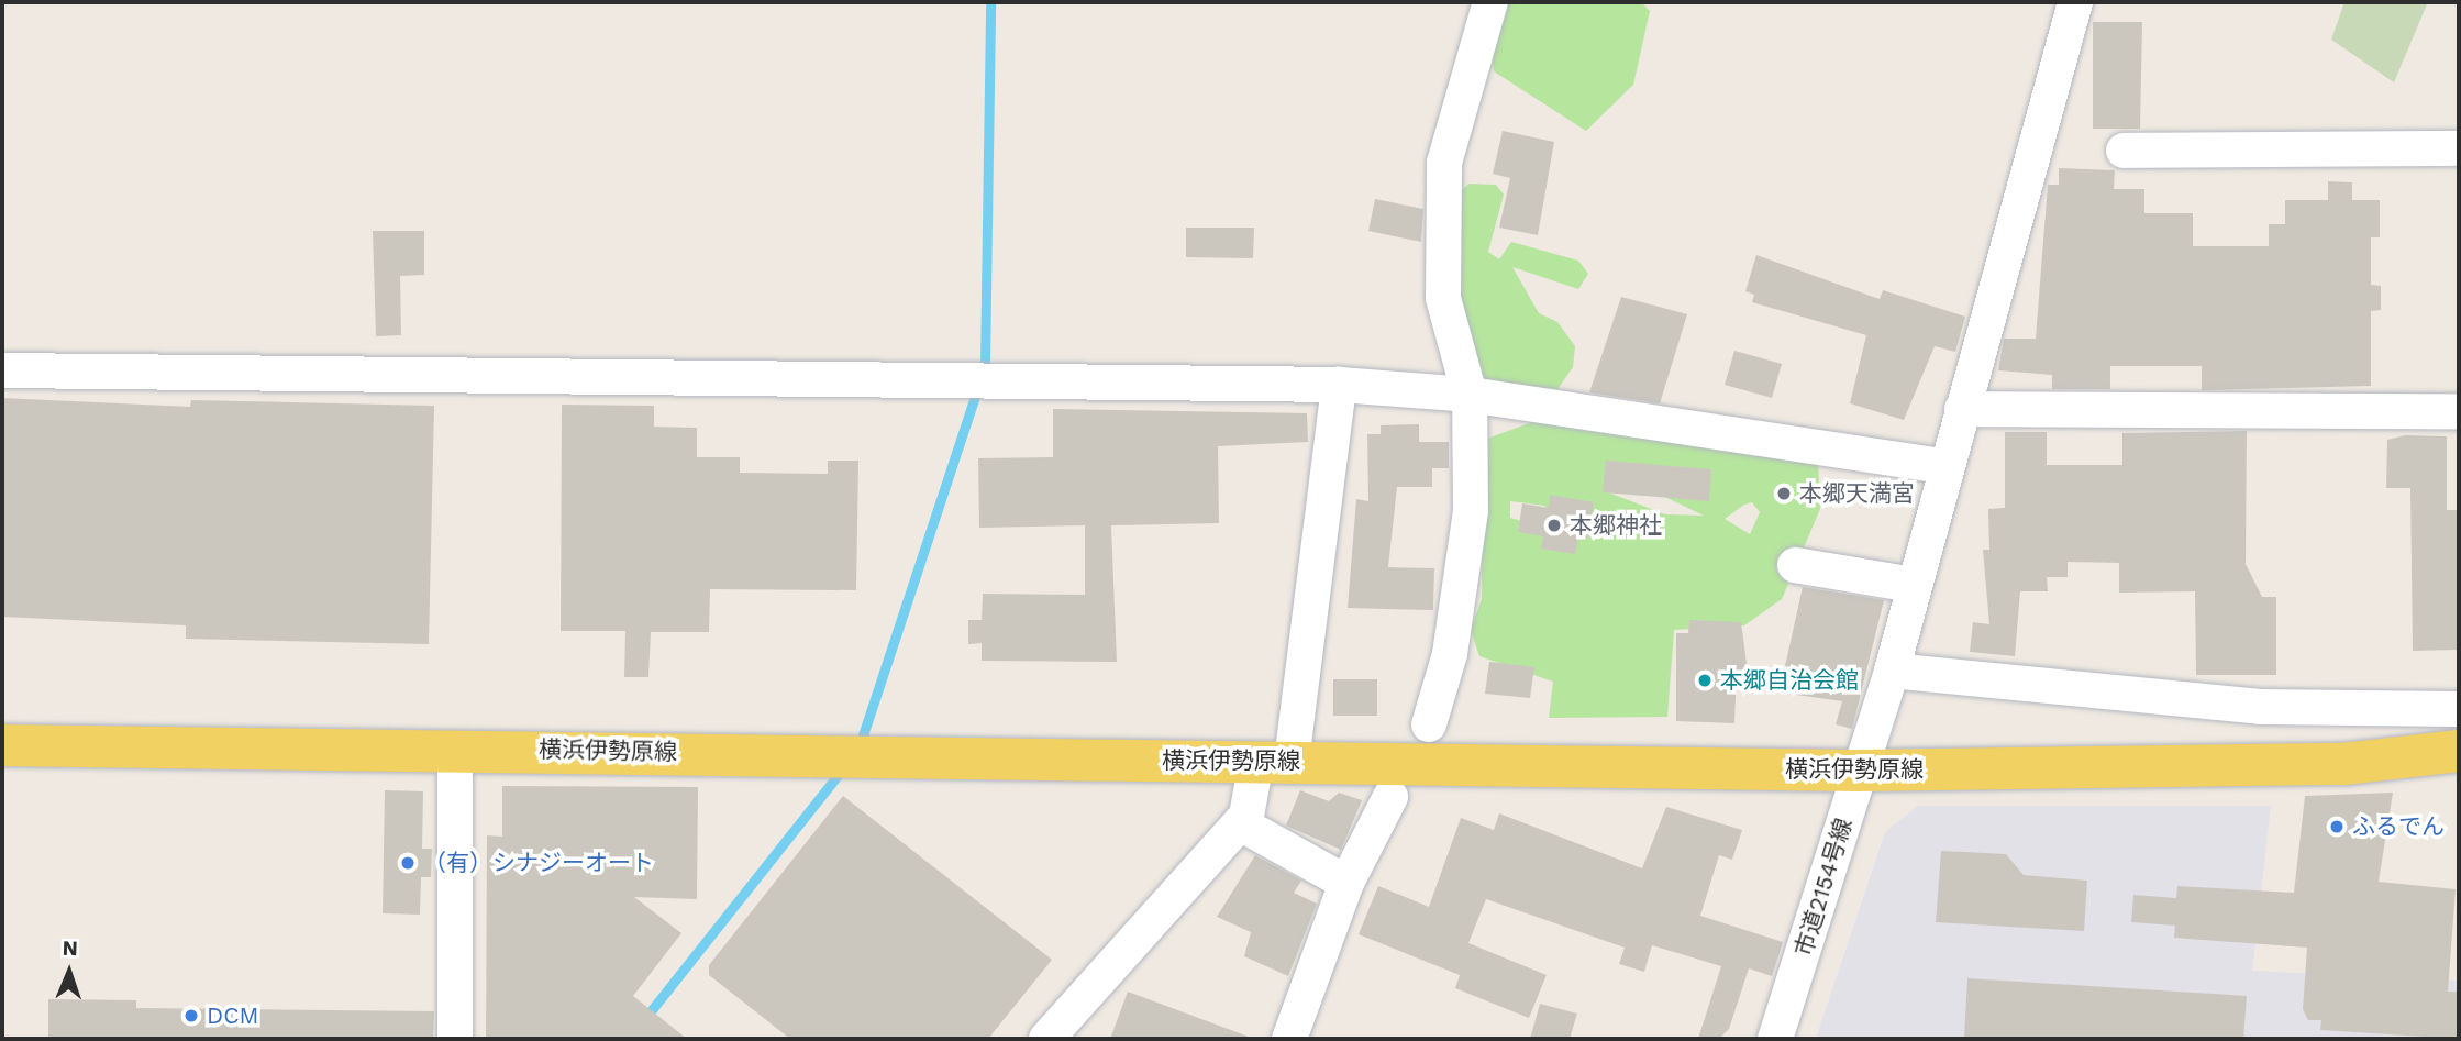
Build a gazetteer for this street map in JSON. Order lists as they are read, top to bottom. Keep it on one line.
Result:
{"streets":{"main road":["横浜伊勢原線"],"street":["市道2154号線"]},"crossings":[["横浜伊勢原線","市道2154号線"]],"places":["本郷天満宮","本郷神社","本郷自治会館","ふるでん","（有）シナジーオート","DCM"],"north":"top"}
